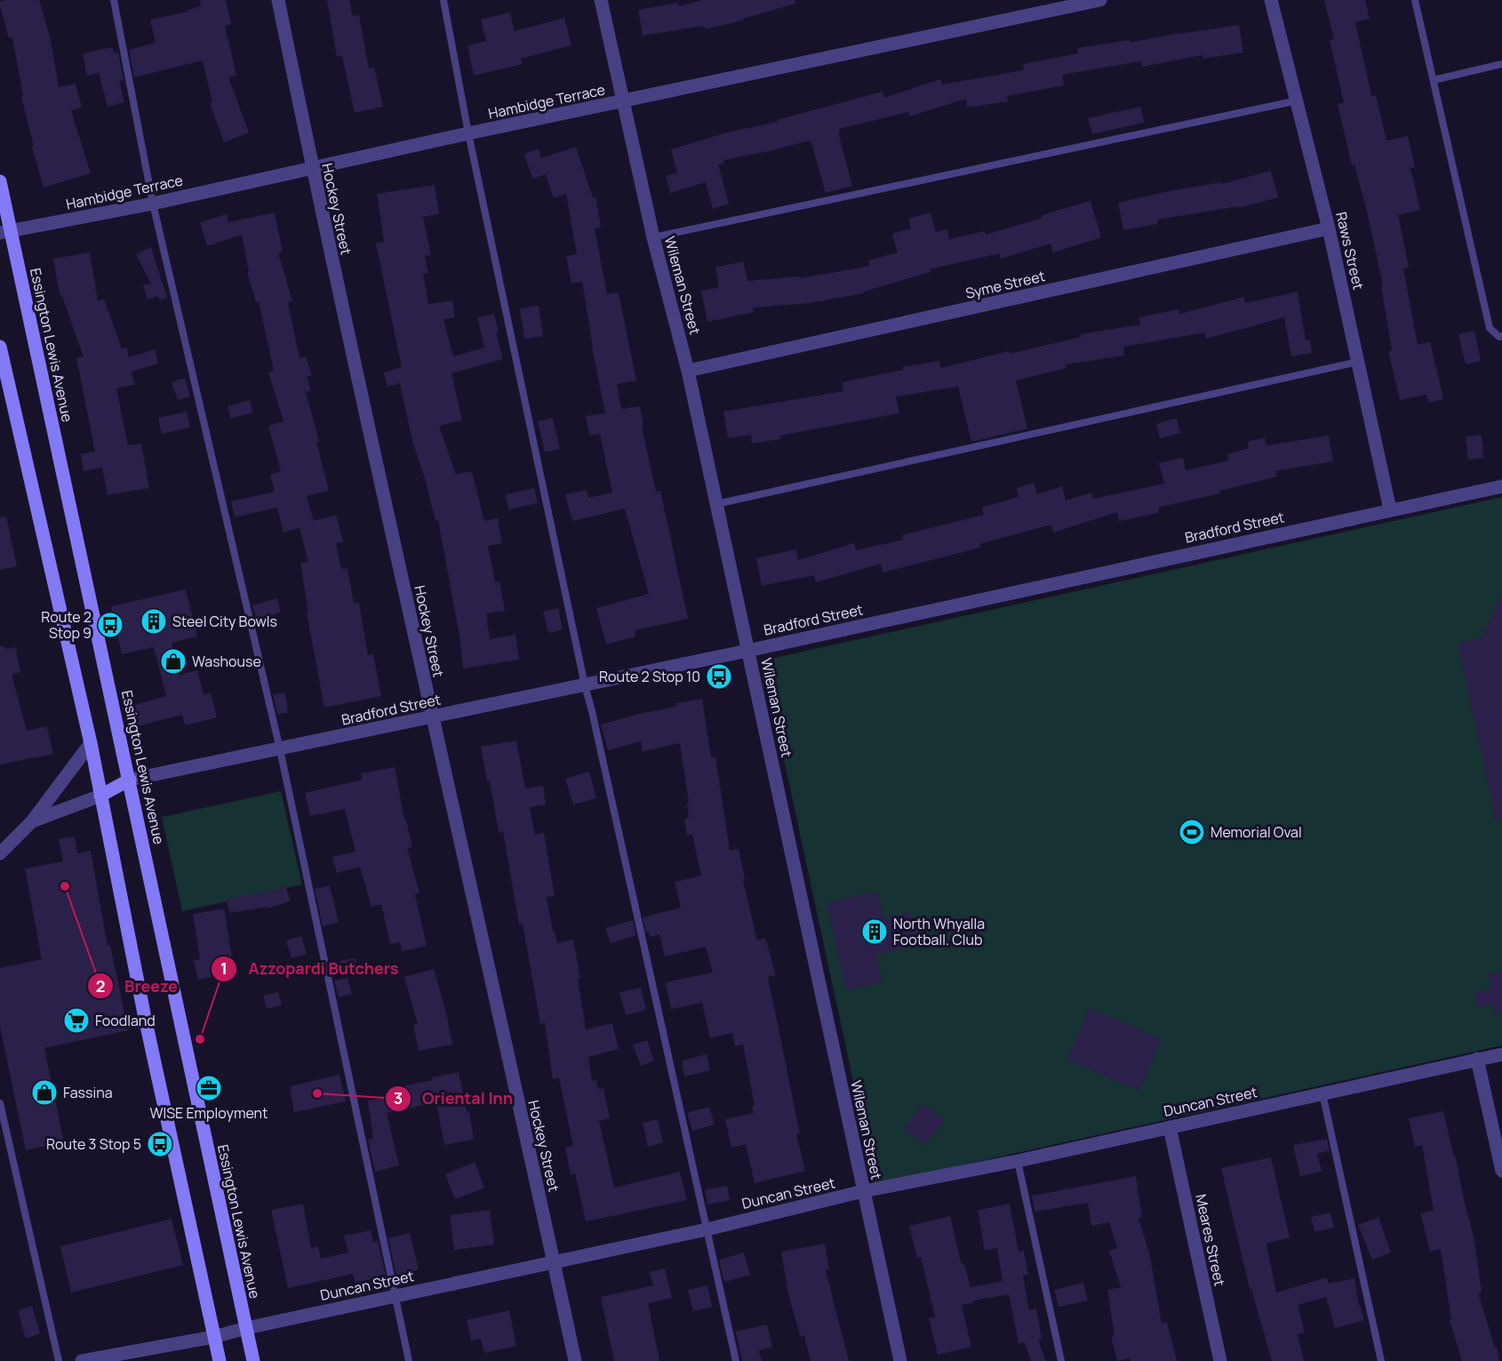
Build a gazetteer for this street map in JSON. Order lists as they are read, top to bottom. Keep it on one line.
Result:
{"streets":{"street":["Hambidge Terrace","Hockey Street","Raws Street","Syme Street","Wileman Street","Essington Lewis Avenue","Bradford Street","Duncan Street","Meares Street"]},"crossings":[["Hambidge Terrace","Hockey Street"],["Hambidge Terrace","Wileman Street"],["Hambidge Terrace","Essington Lewis Avenue"],["Hockey Street","Bradford Street"],["Hockey Street","Duncan Street"],["Raws Street","Syme Street"],["Raws Street","Bradford Street"],["Syme Street","Wileman Street"],["Wileman Street","Bradford Street"],["Wileman Street","Duncan Street"],["Essington Lewis Avenue","Bradford Street"],["Essington Lewis Avenue","Duncan Street"],["Duncan Street","Meares Street"]],"places":{"building":["Steel City Bowls","North Whyalla Football. Club"],"bus stop":["Route 2 Stop 9","Route 2 Stop 10","Route 3 Stop 5"],"shop":["Washouse","Fassina"],"sports":["Memorial Oval"],"other":["Breeze","Azzopardi Butchers","Oriental Inn"],"supermarket":["Foodland"],"office":["WISE Employment"]}}
